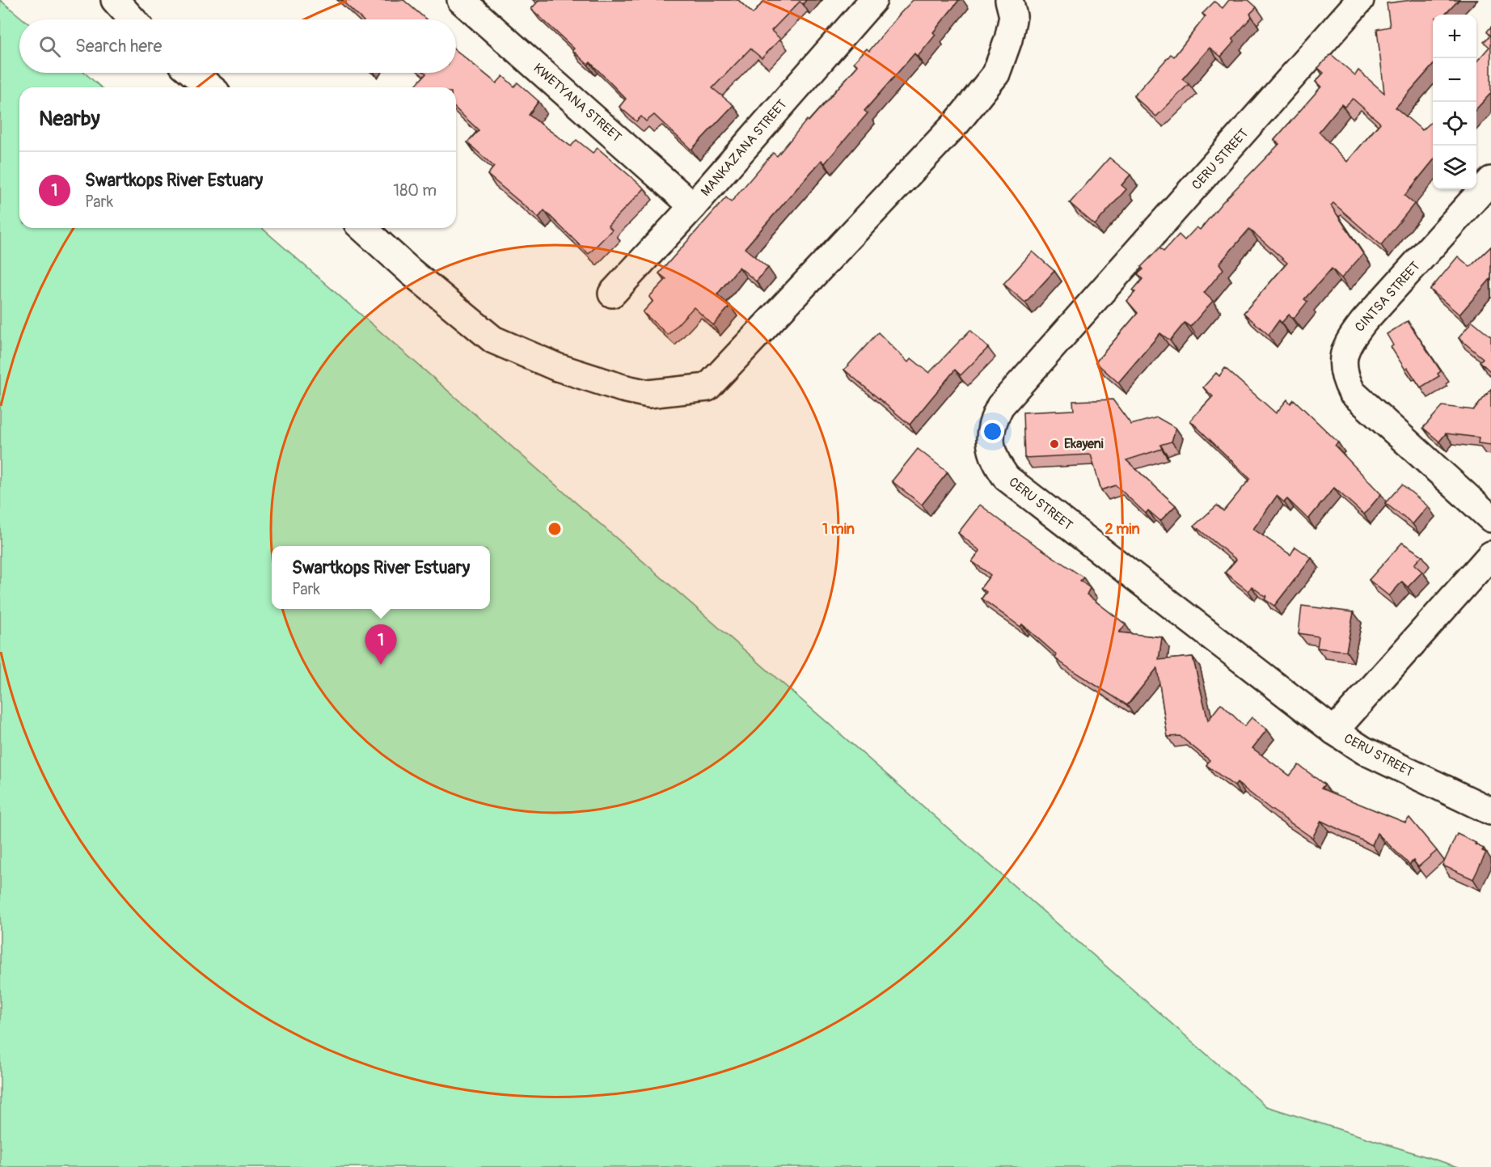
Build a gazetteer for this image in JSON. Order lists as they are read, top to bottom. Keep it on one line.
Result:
{"streets":{"street":["KWETYANA STREET","MANKAZANA STREET","CERU STREET","CINTSA STREET"]},"crossings":[["KWETYANA STREET","MANKAZANA STREET"]],"places":["Ekayeni"],"page":{"map_buttons":["+","−"],"search":"Search here","heading":"Nearby","list":[{"mark":"1","name":"Swartkops River Estuary","note":"Park","value":"180 m"}],"popup":["Swartkops River Estuary","Park"],"pins":"1"},"rings":["1 min","2 min"]}
